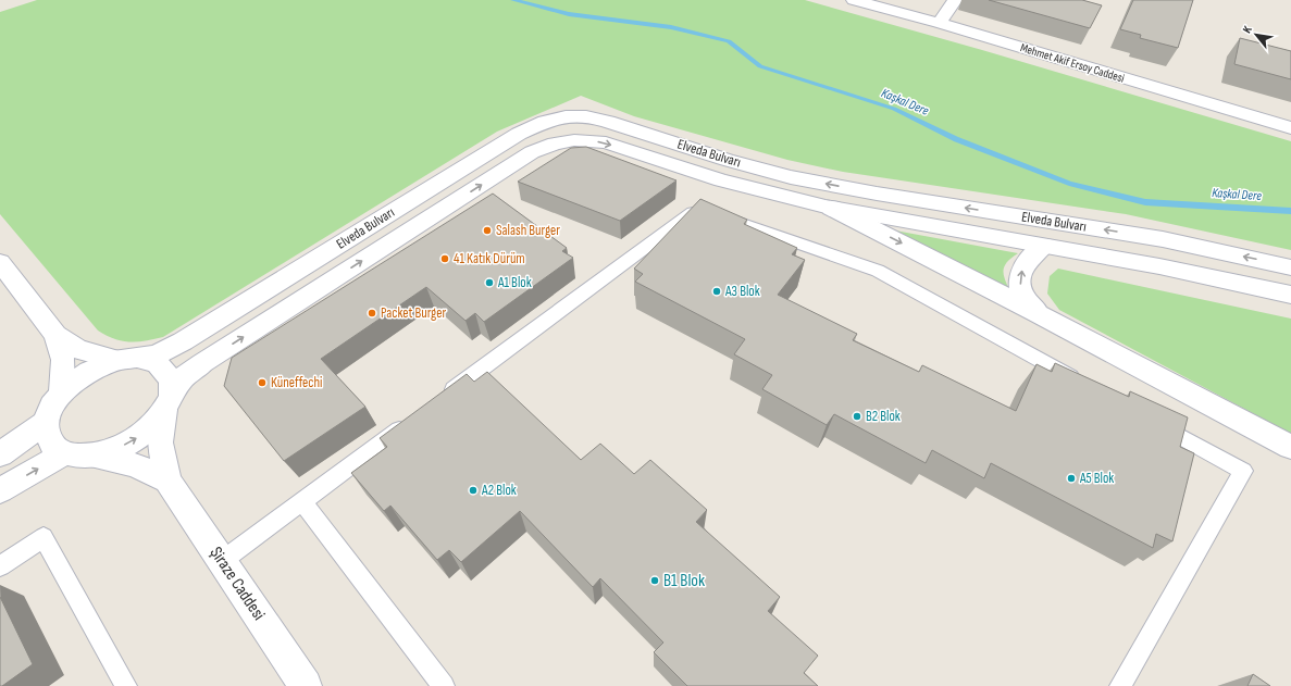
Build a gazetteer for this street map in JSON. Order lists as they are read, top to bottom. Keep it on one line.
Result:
{"streets":{"main road":["Mehmet Akif Ersoy Caddesi","Elveda Bulvarı","Şiraze Caddesi"]},"water":["Kaşkal Dere"],"places":["Salash Burger","41 Katık Dürüm","A1 Blok","A3 Blok","Packet Burger","Küneffechi","B2 Blok","A5 Blok","A2 Blok","B1 Blok"],"north":"top left"}
